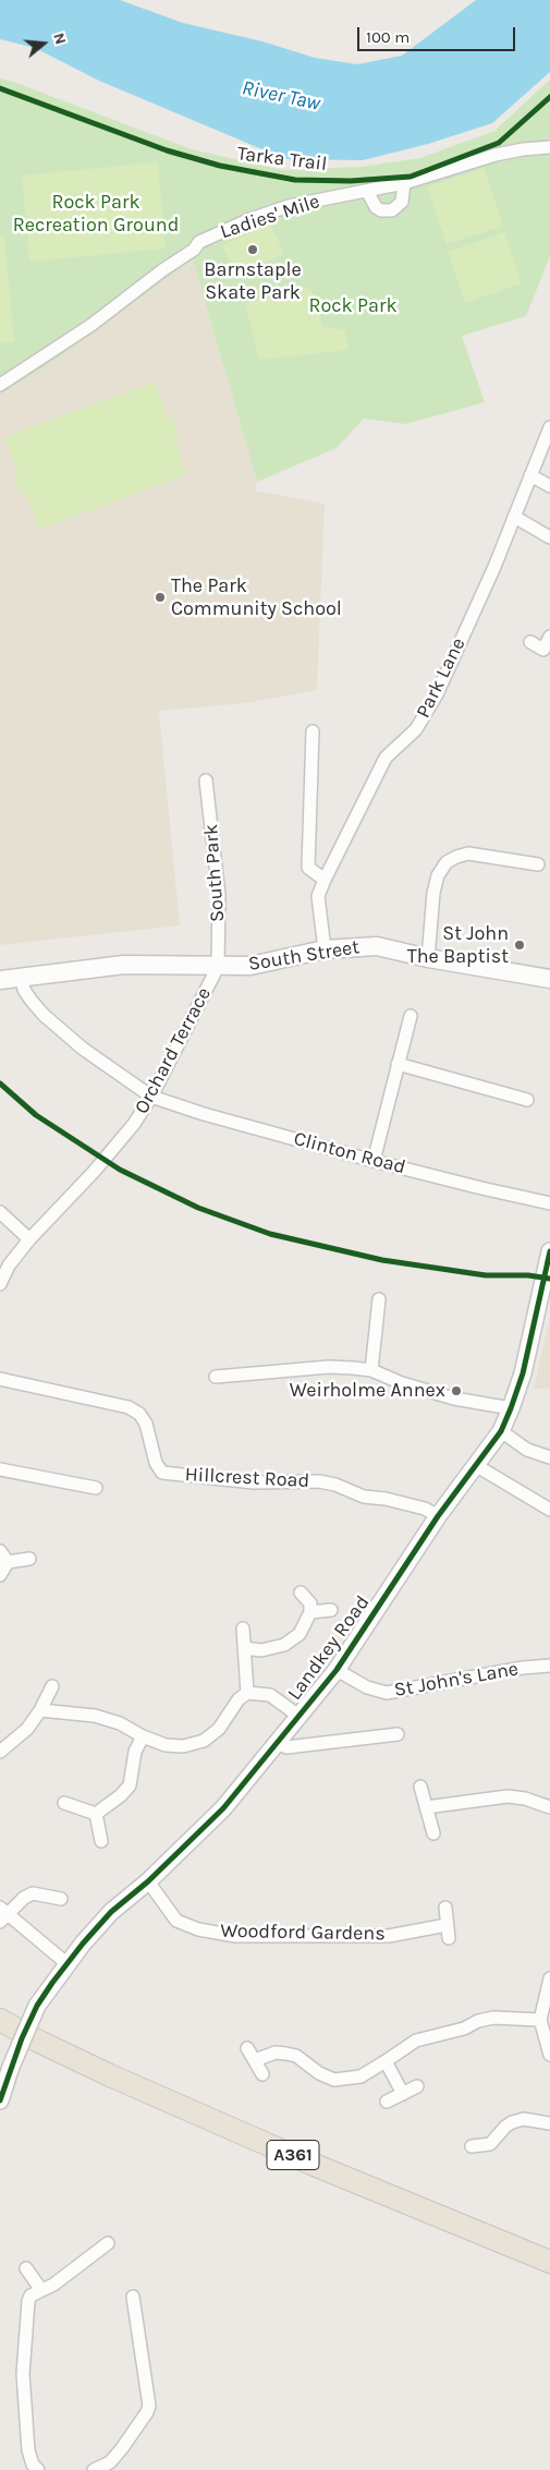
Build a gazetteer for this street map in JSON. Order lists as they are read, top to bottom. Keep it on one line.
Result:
{"streets":{"highway":["A361"],"main road":["South Street"],"street":["Ladies' Mile","Park Lane","South Park","Orchard Terrace","Clinton Road","Hillcrest Road","Landkey Road","St John's Lane","Woodford Gardens"],"cycle path":["Tarka Trail"]},"crossings":[["Park Lane","South Street"],["South Park","South Street"],["South Park","Orchard Terrace"],["South Street","Orchard Terrace"],["South Street","Clinton Road"],["Orchard Terrace","Clinton Road"],["Hillcrest Road","Landkey Road"],["Landkey Road","St John's Lane"],["Landkey Road","Woodford Gardens"]],"water":["River Taw"],"parks":["Rock Park Recreation Ground","Rock Park"],"places":["Barnstaple Skate Park","The Park Community School","St John The Baptist","Weirholme Annex"],"scale_bar":"100 m","north":"right"}
